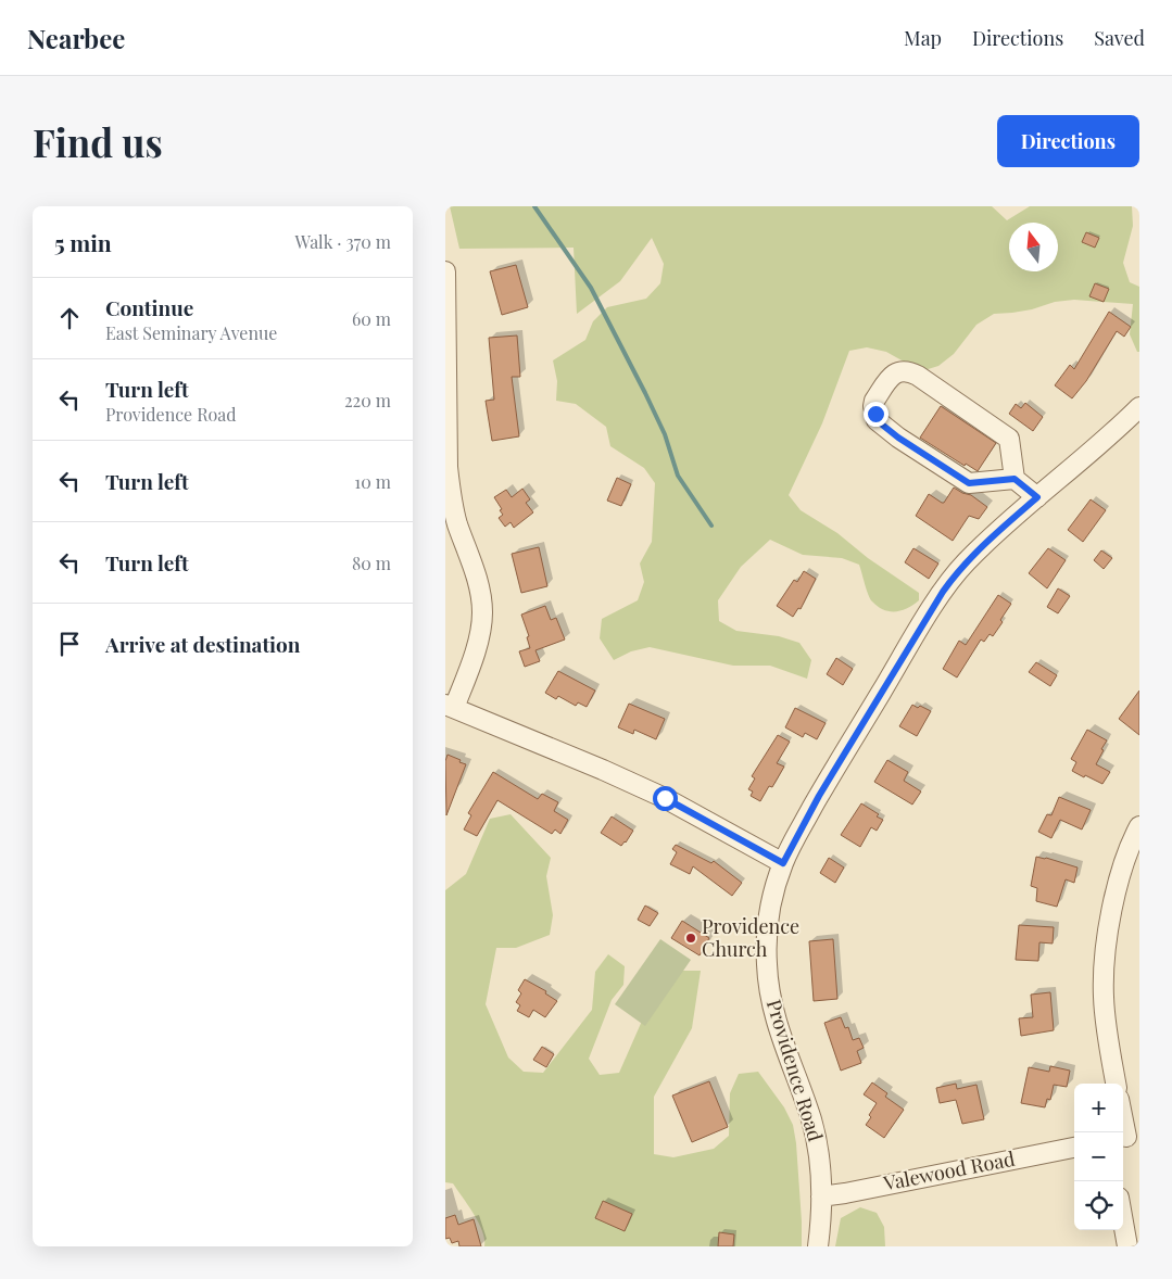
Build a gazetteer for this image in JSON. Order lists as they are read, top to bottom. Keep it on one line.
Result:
{"streets":{"street":["Providence Road","Valewood Road"]},"crossings":[["Providence Road","Valewood Road"]],"places":["Providence Church"],"north":"top","page":{"header":"Nearbee","nav":["Map","Directions","Saved"],"buttons":"Directions","title":"Find us","heading":["5 min","Walk · 370 m"],"list":[["Continue","East Seminary Avenue","60 m"],["Turn left","Providence Road","220 m"],["Turn left","10 m"],["Turn left","80 m"],"Arrive at destination"],"map_buttons":["+","−"]}}
